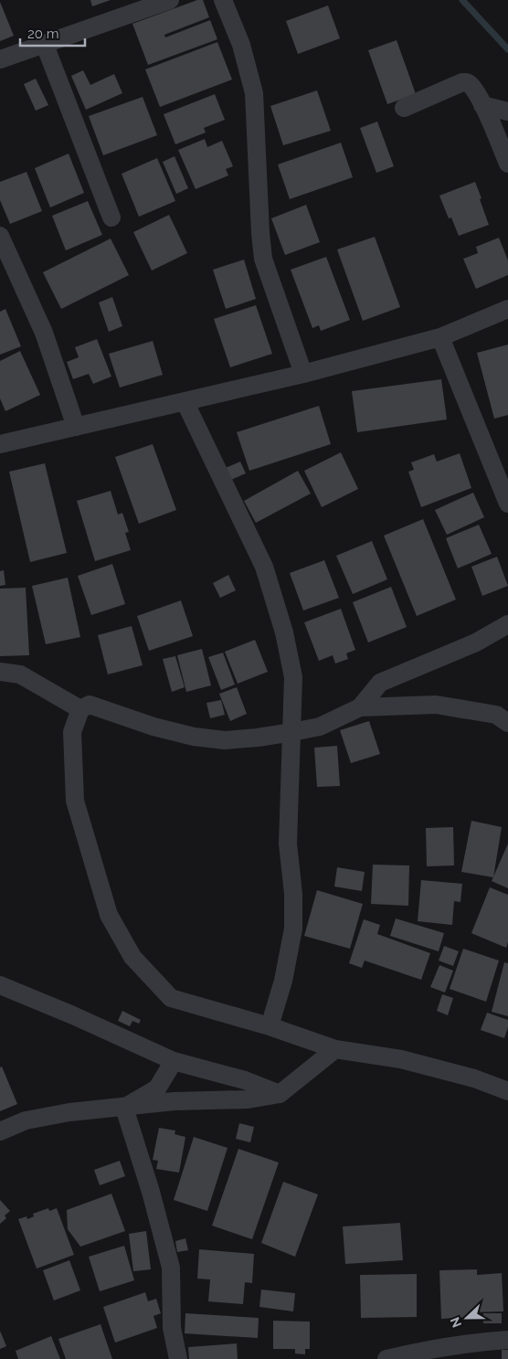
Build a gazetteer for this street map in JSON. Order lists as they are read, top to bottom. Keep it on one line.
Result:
{"scale_bar":"20 m","north":"left"}
